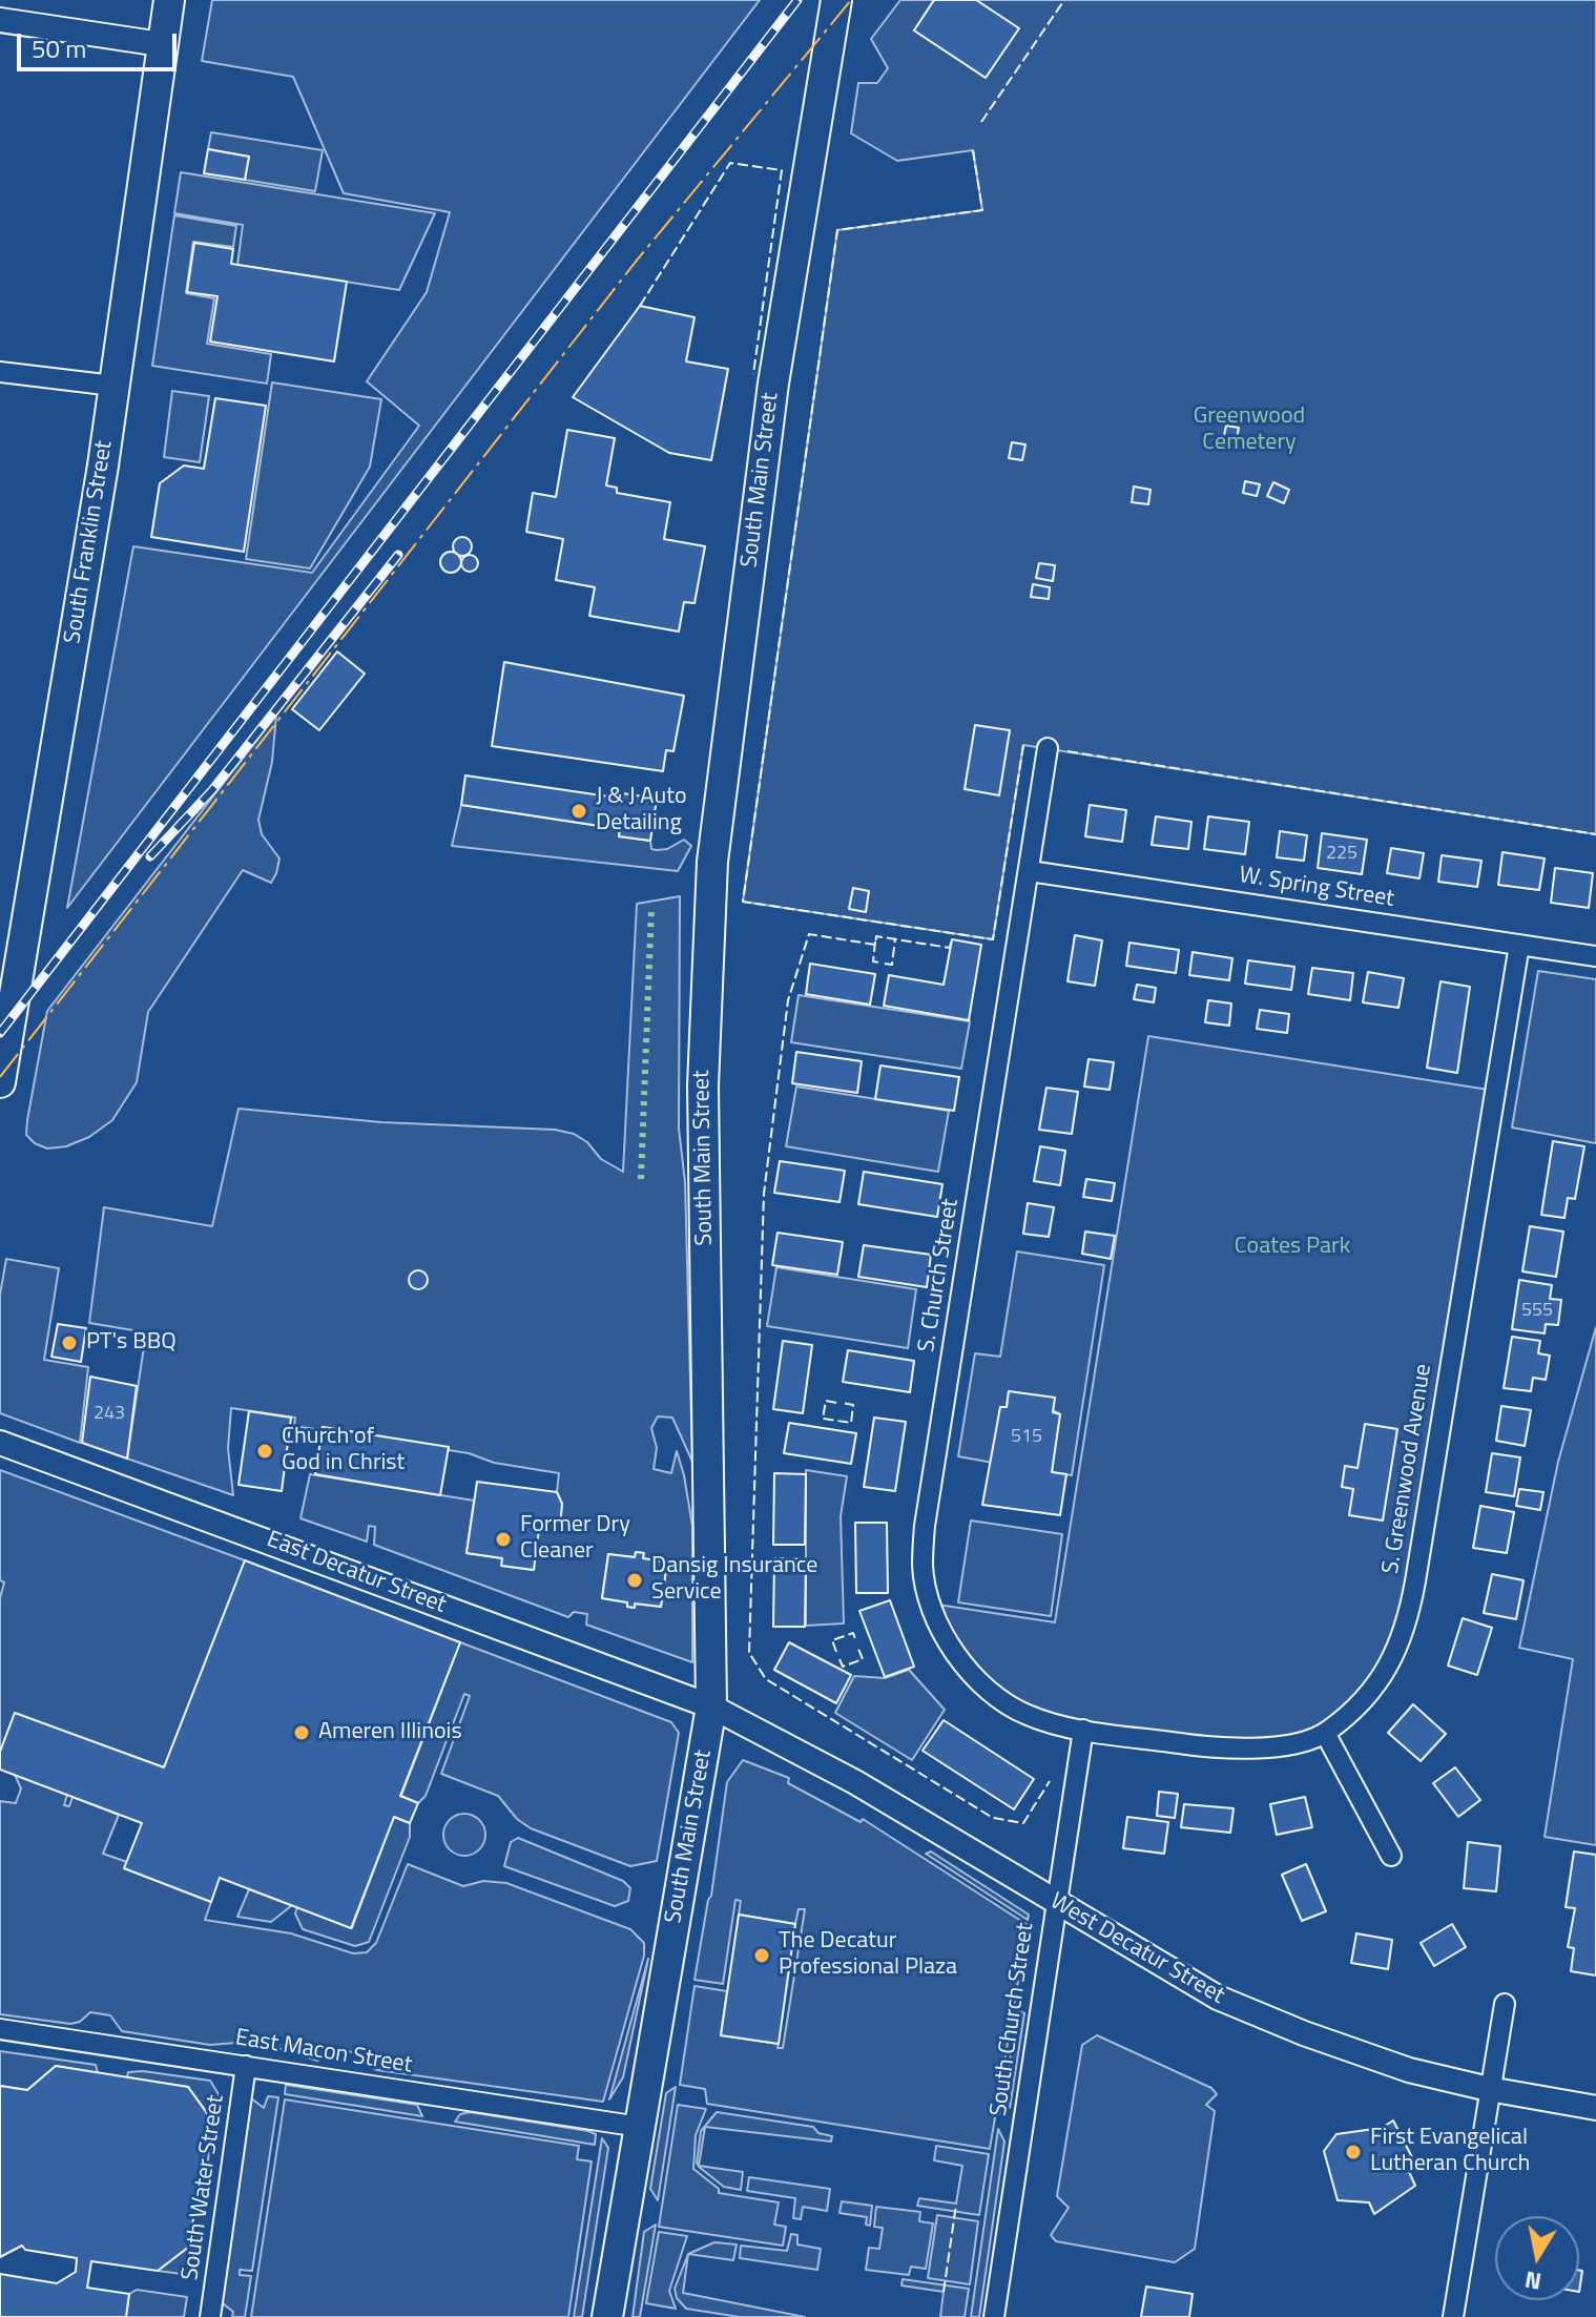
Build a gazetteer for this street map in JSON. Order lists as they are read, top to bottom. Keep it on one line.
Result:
{"streets":{"main road":["South Main Street","South Franklin Street"],"street":["W. Spring Street","S. Church Street","S. Greenwood Avenue","East Decatur Street","West Decatur Street","South Church Street","East Macon Street","South Water Street"]},"crossings":[["South Main Street","East Decatur Street"],["South Main Street","West Decatur Street"],["South Main Street","East Macon Street"],["W. Spring Street","S. Church Street"],["W. Spring Street","S. Greenwood Avenue"],["S. Church Street","South Church Street"],["East Decatur Street","West Decatur Street"],["West Decatur Street","South Church Street"],["East Macon Street","South Water Street"]],"parks":["Greenwood Cemetery","Coates Park"],"places":["J & J Auto Detailing","PT's BBQ","Church of God in Christ","Former Dry Cleaner","Dansig Insurance Service","Ameren Illinois","The Decatur Professional Plaza","First Evangelical Lutheran Church"],"house_numbers":["225","555","243","515"],"scale_bar":"50 m","north":"bottom"}
